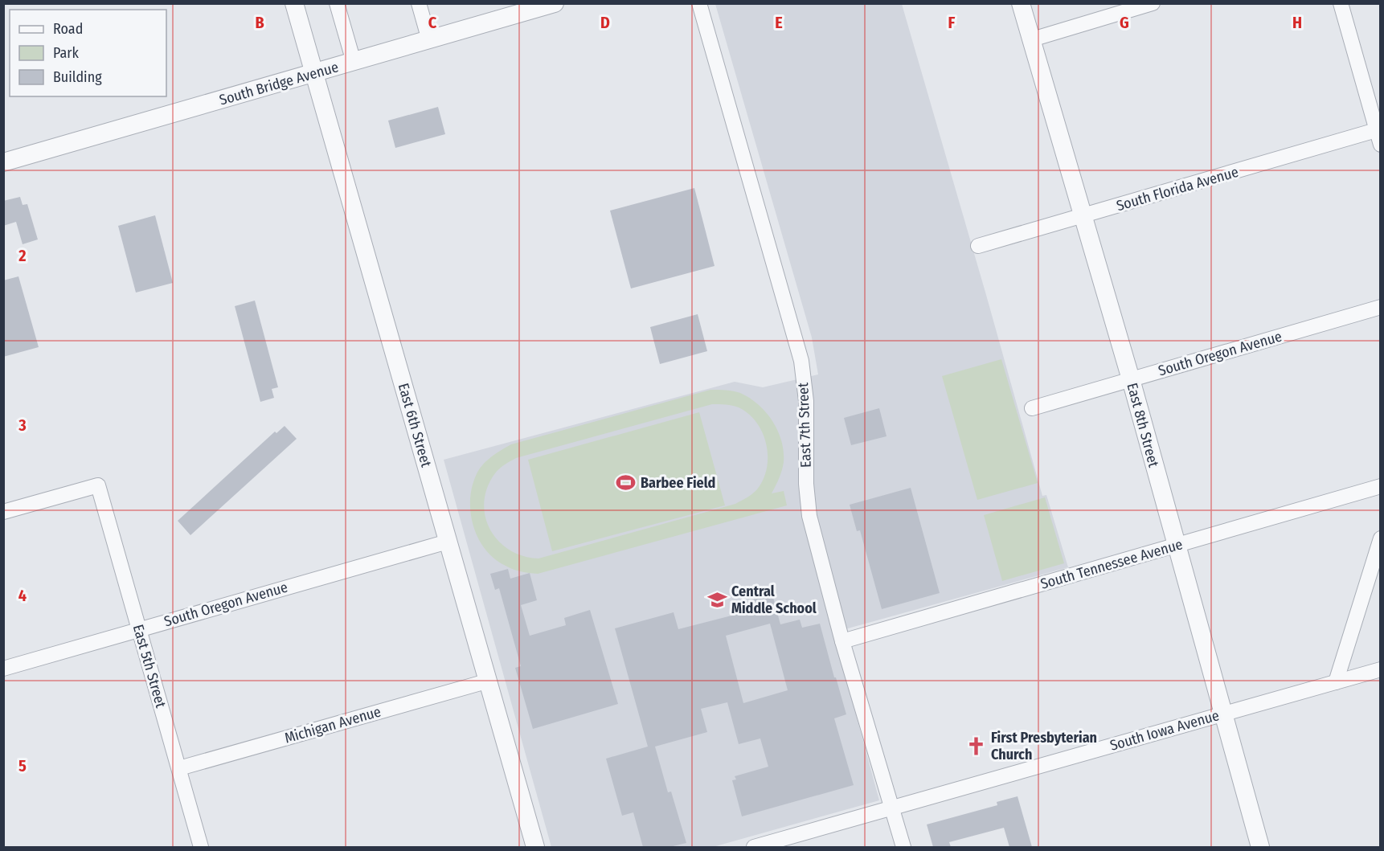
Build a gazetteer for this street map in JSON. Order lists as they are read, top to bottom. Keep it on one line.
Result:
{"streets":{"street":["South Bridge Avenue","South Florida Avenue","South Oregon Avenue","East 6th Street","East 7th Street","East 8th Street","South Tennessee Avenue","East 5th Street","Michigan Avenue","South Iowa Avenue"]},"crossings":[["South Bridge Avenue","East 6th Street"],["South Florida Avenue","East 8th Street"],["South Oregon Avenue","East 6th Street"],["South Oregon Avenue","East 8th Street"],["South Oregon Avenue","East 5th Street"],["East 6th Street","Michigan Avenue"],["East 7th Street","South Tennessee Avenue"],["East 7th Street","South Iowa Avenue"],["East 8th Street","South Tennessee Avenue"],["East 8th Street","South Iowa Avenue"],["East 5th Street","Michigan Avenue"]],"places":{"sports":["Barbee Field"],"school or university":["Central Middle School"],"church":["First Presbyterian Church"]},"legend":["Road","Park","Building"],"grid":{"columns":["B","C","D","E","F","G","H"],"rows":["2","3","4","5"]}}
